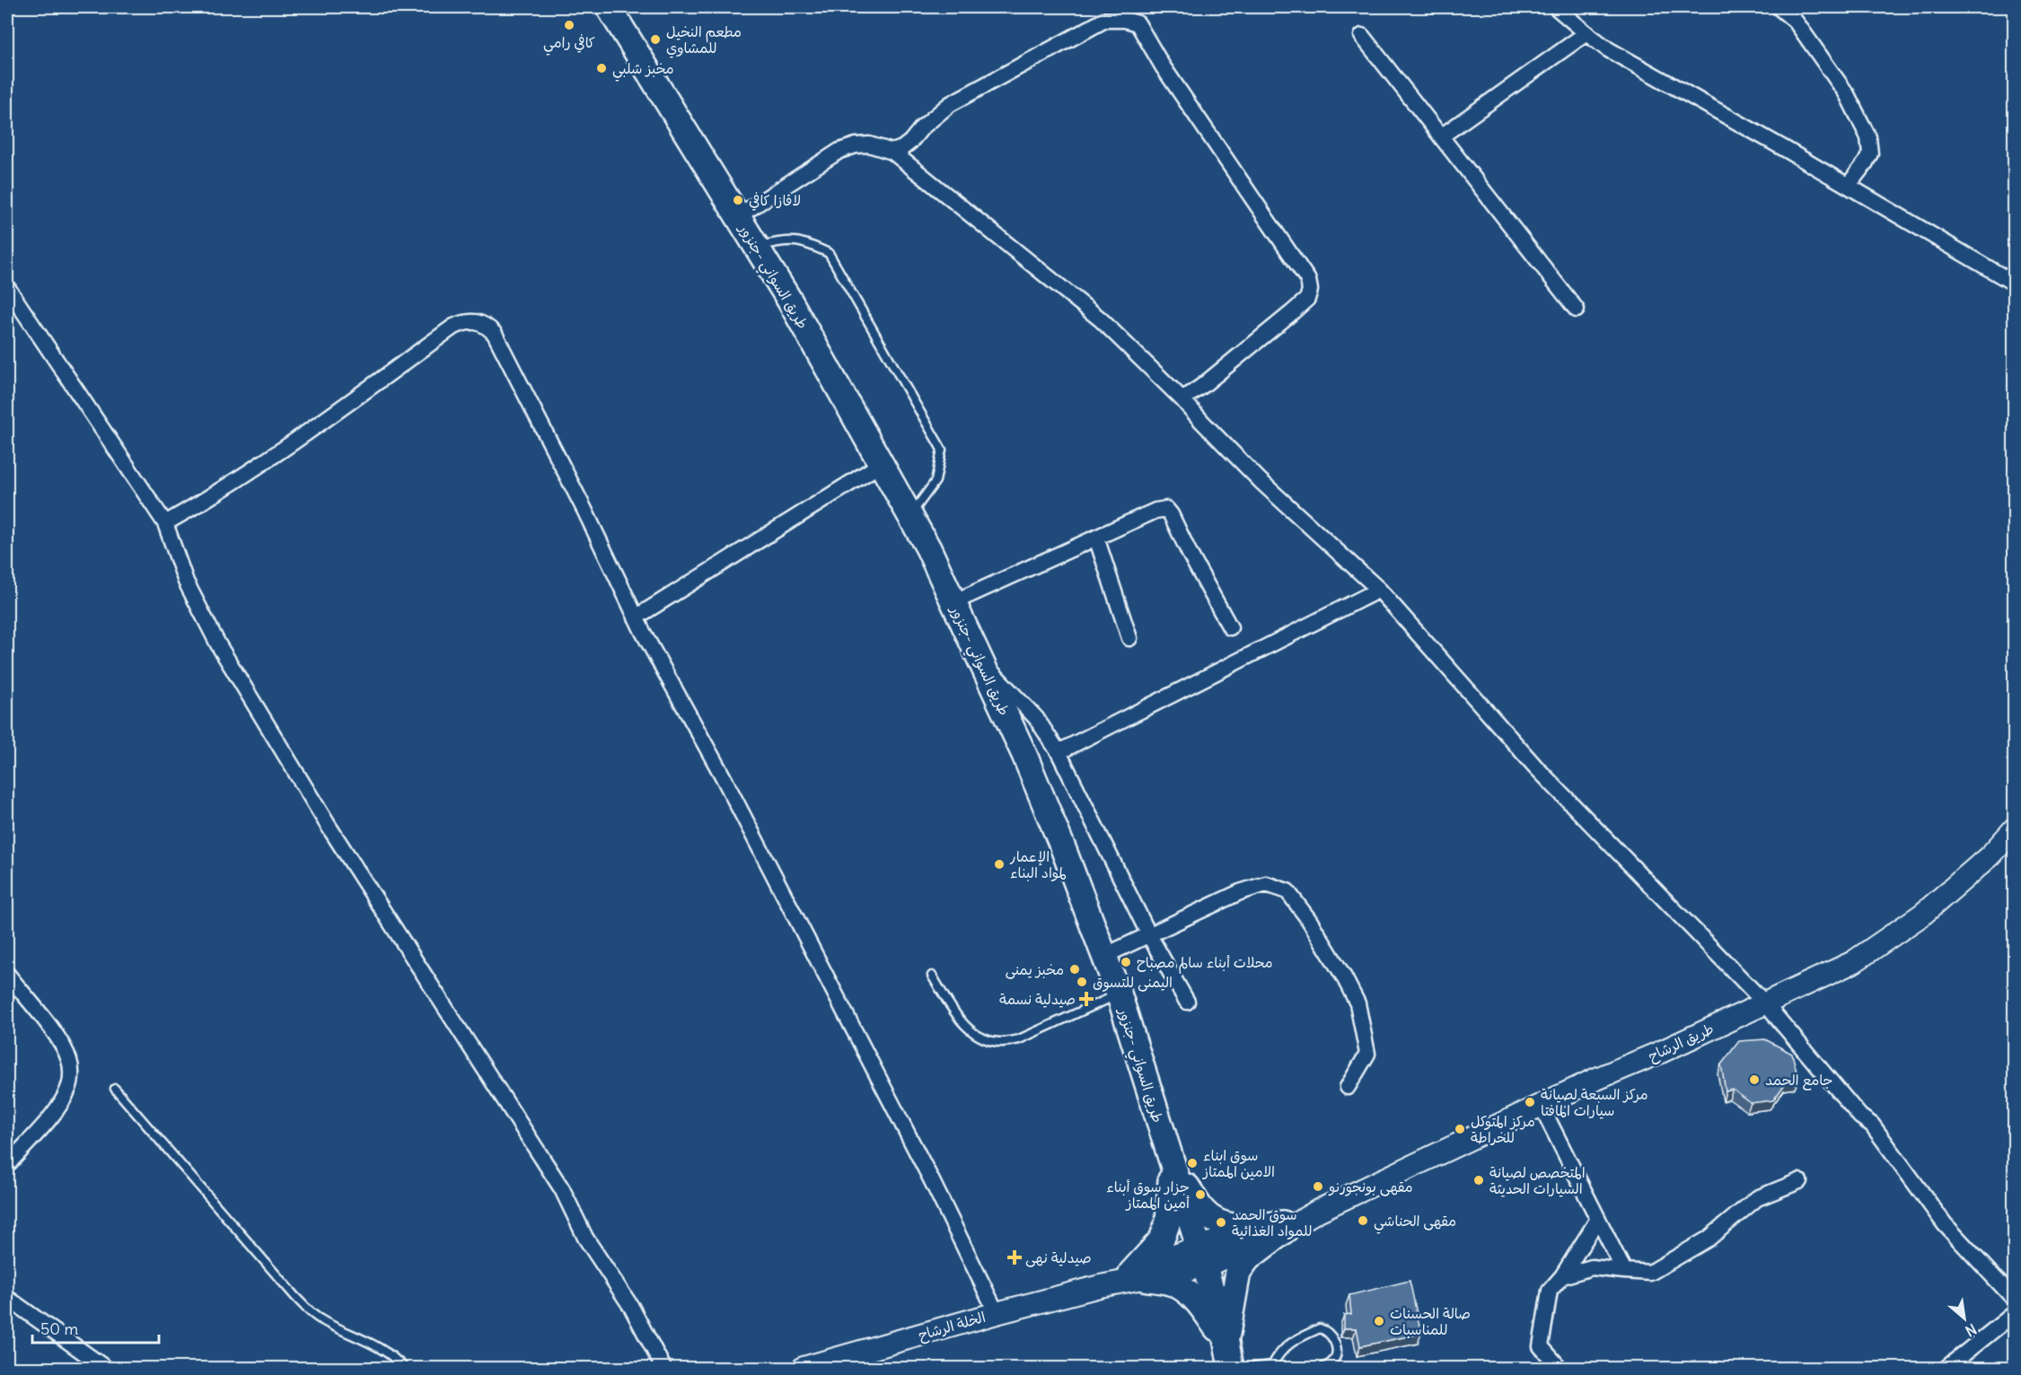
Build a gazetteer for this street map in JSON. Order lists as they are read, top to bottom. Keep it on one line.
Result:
{"streets":{"main road":["طريق السواني -جنزور","طريق الرشاح","الخلة الرشاح"]},"crossings":[["طريق السواني -جنزور","طريق الرشاح"],["طريق السواني -جنزور","الخلة الرشاح"],["طريق الرشاح","الخلة الرشاح"]],"places":{"other":["كافي رامي","مطعم النخيل للمشاوي","مخبز شلبي","لافازا كافي","الإعمار لمواد البناء","محلات أبناء سالم مصباح","مخبز يمنى","اليمنى للتسوق","جامع الحمد","مركز السبعة لصيانة سيارات المافتا","مركز المتوكل للخراطة","سوق ابناء الامين الممتاز","المتخصص لصيانة السيارات الحديثة","مقهى بونجورنو","جزار سوق أبناء أمين الممتاز","مقهى الحناشي","سوق الحمد للمواد الغذائية","صالة الحسنات للمناسبات"],"health":["صيدلية نسمة","صيدلية نهى"]},"scale_bar":"50 m","north":"bottom right"}
